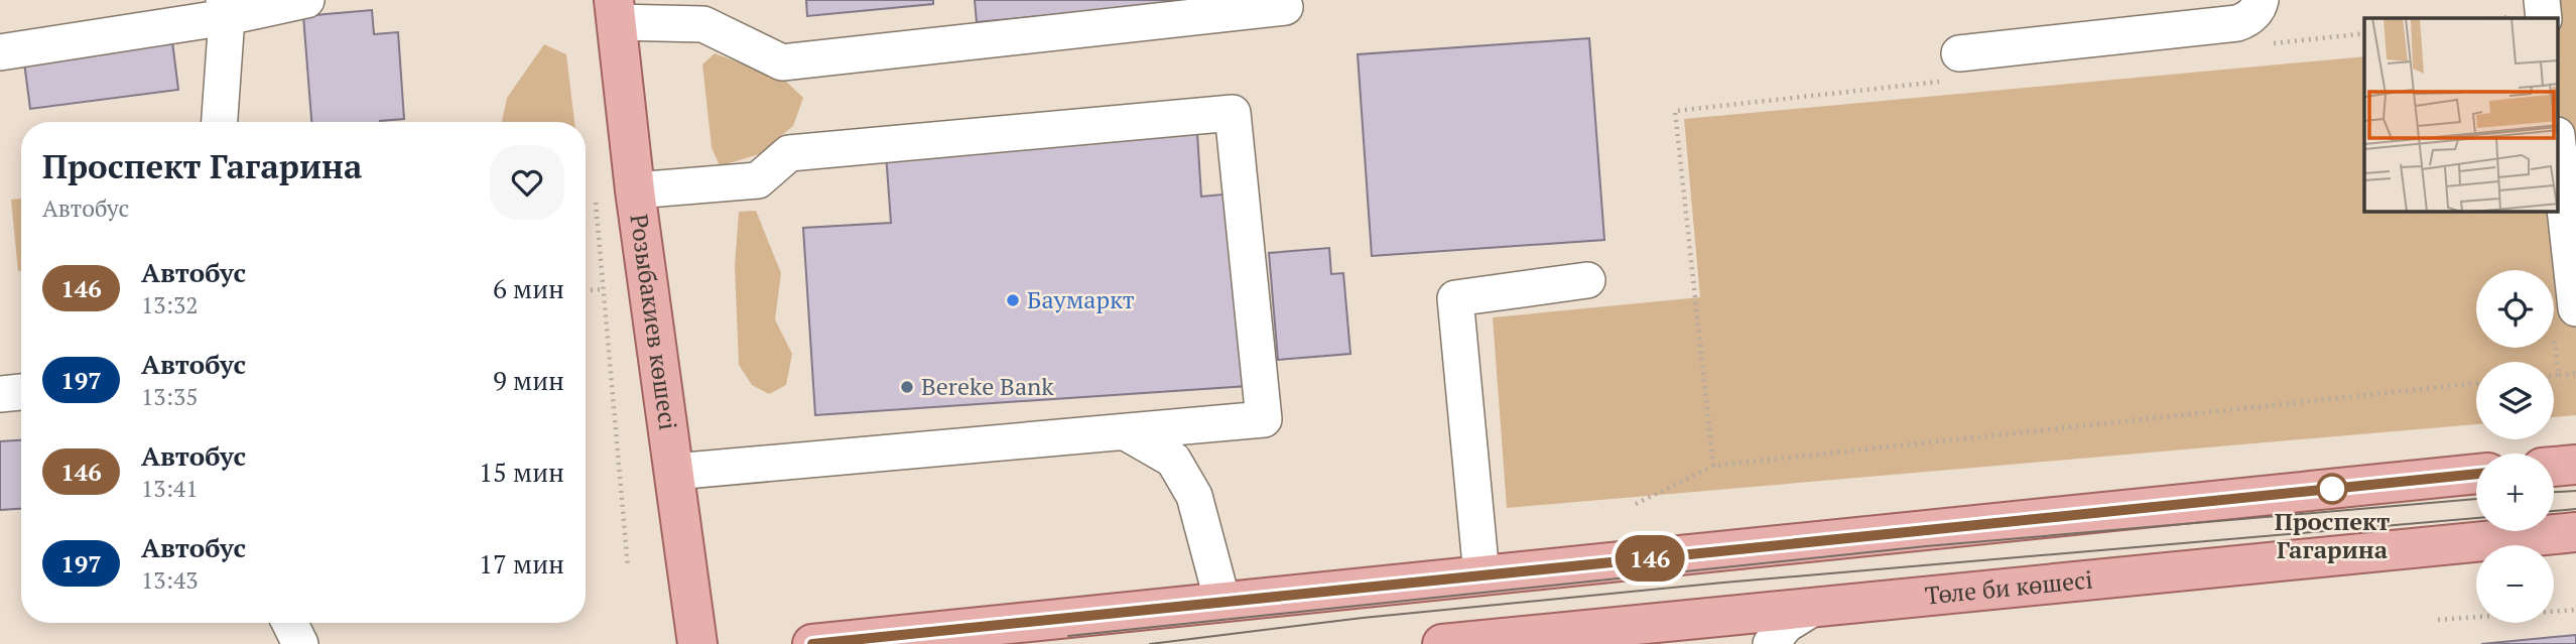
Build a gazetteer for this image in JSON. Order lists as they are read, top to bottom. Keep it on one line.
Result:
{"streets":{"main road":["Розыбакиев көшесі","Төле би көшесі"]},"places":["Баумаркт","Bereke Bank","Проспект Гагарина"],"lines":["bus line 146"],"page":{"on_map":"146","heading":["Проспект Гагарина","Автобус"],"list":[{"mark":"146","name":"Автобус","note":"13:32","value":"6 мин"},{"mark":"197","name":"Автобус","note":"13:35","value":"9 мин"},{"mark":"146","name":"Автобус","note":"13:41","value":"15 мин"},{"mark":"197","name":"Автобус","note":"13:43","value":"17 мин"}],"map_buttons":["+","−"]}}
